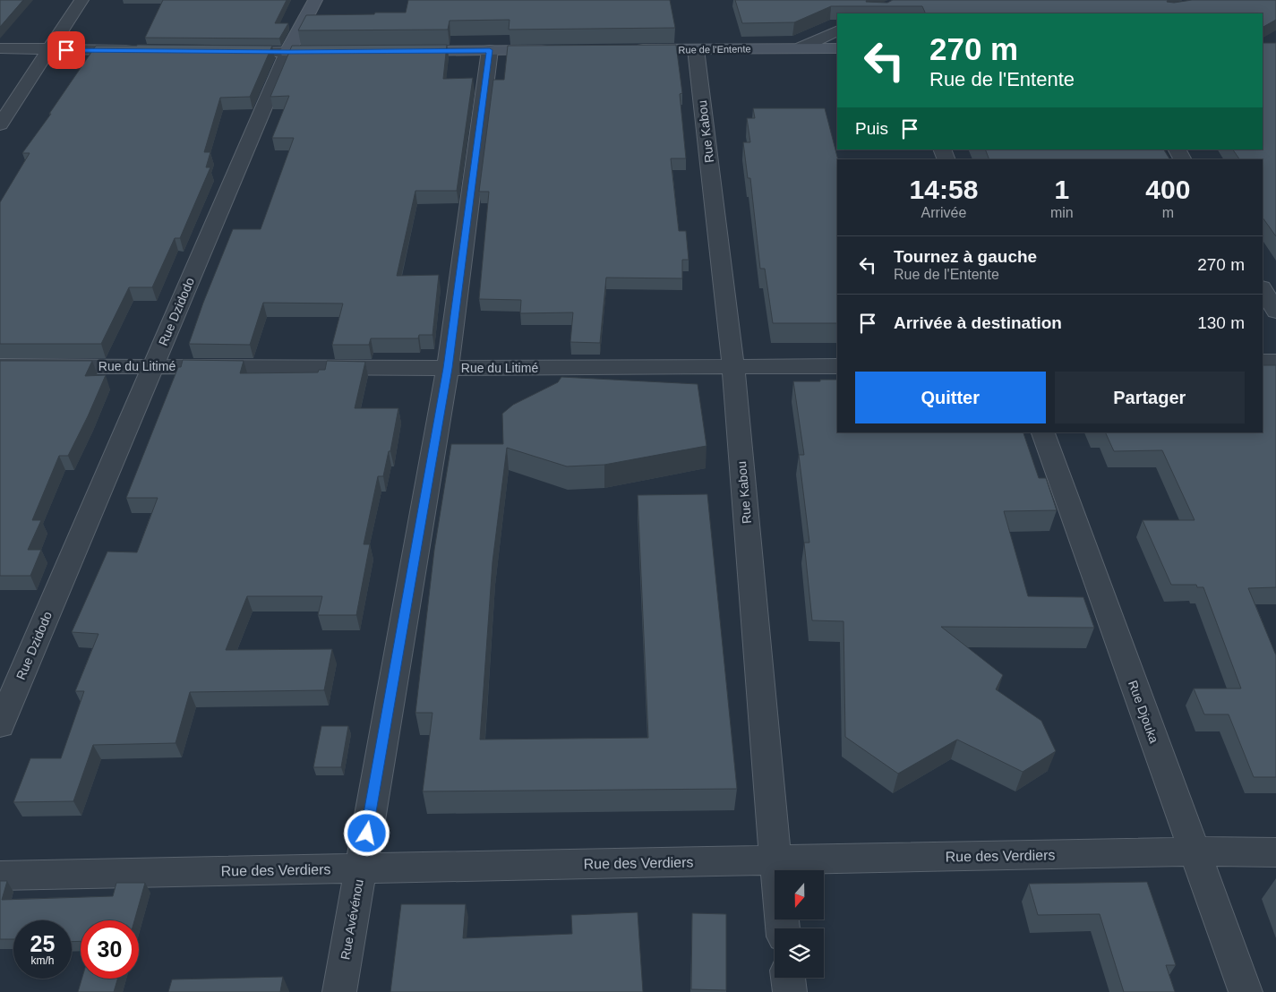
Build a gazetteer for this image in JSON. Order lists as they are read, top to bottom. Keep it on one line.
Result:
{"streets":{"street":["Rue de l'Entente","Rue Kabou","Rue Dzidodo","Rue du Litimé","Rue Djouka","Rue des Verdiers","Rue Avévénou"]},"crossings":[["Rue de l'Entente","Rue Kabou"],["Rue Kabou","Rue du Litimé"],["Rue Kabou","Rue des Verdiers"],["Rue Dzidodo","Rue du Litimé"],["Rue du Litimé","Rue Avévénou"],["Rue Djouka","Rue des Verdiers"],["Rue des Verdiers","Rue Avévénou"]],"north":"bottom","page":{"turn":["270 m","Rue de l'Entente"],"then":"Puis","eta":["14:58","Arrivée","1","min","400","m"],"list":[{"name":"Tournez à gauche","note":"Rue de l'Entente","value":"270 m"},{"name":"Arrivée à destination","value":"130 m"}],"buttons":["Quitter","Partager"],"speed":"25 km/h","limit":"30"}}
